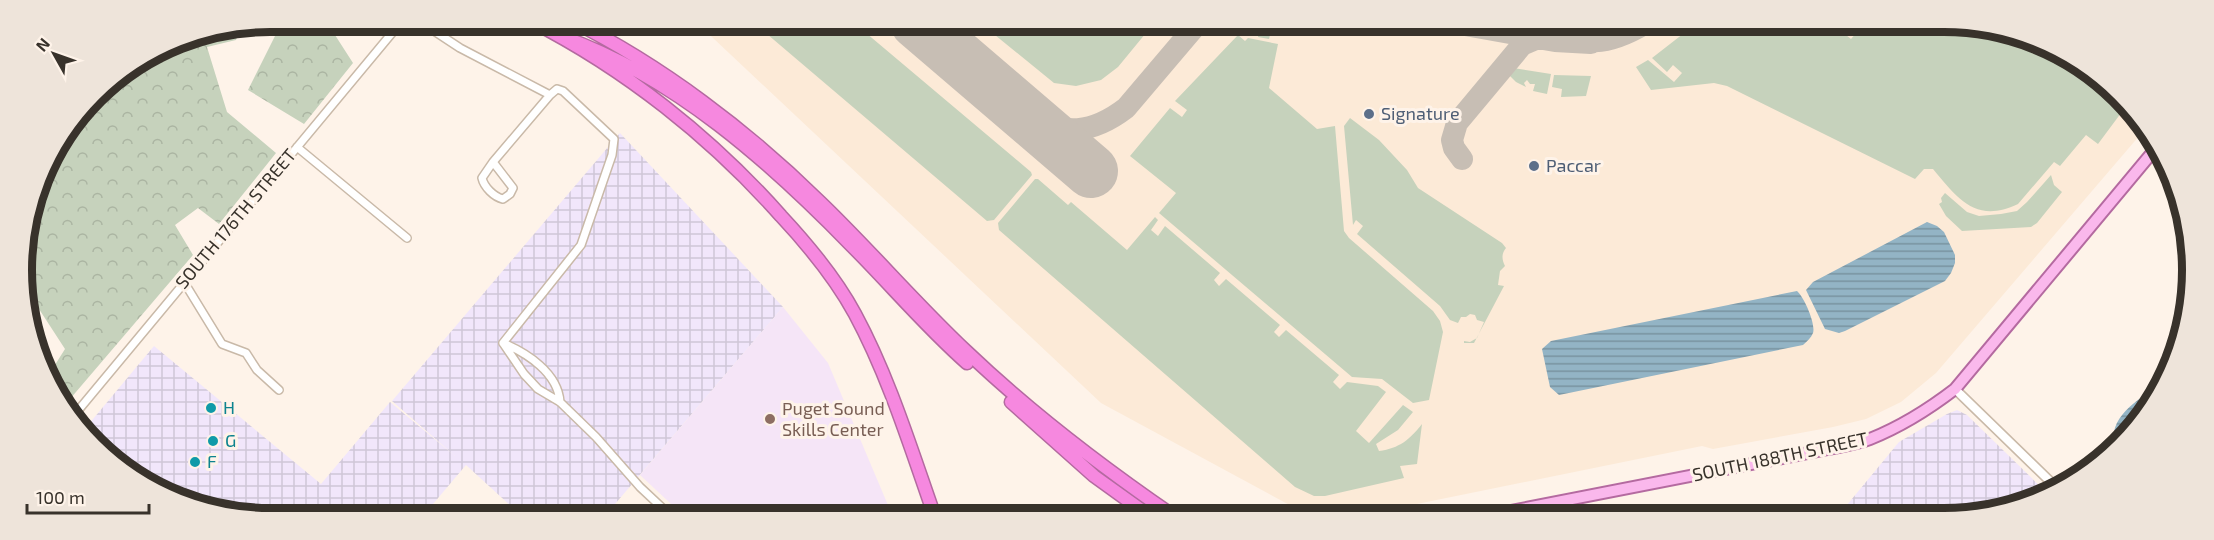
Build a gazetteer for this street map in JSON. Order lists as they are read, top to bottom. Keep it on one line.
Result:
{"streets":{"main road":["SOUTH 188TH STREET"],"street":["SOUTH 176TH STREET"]},"places":["Signature","Paccar","H","Puget Sound Skills Center","G","F"],"scale_bar":"100 m","north":"top left"}
